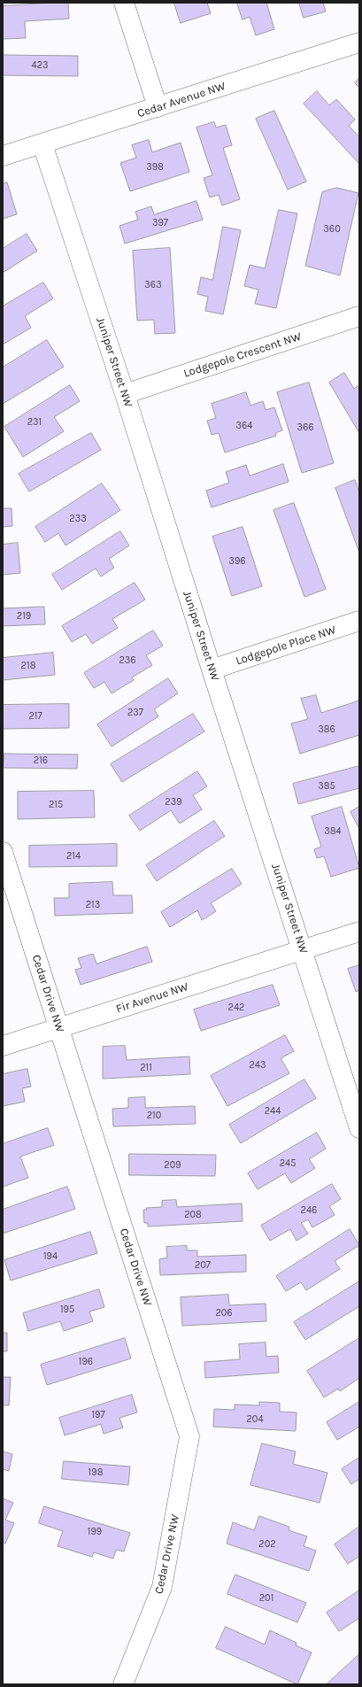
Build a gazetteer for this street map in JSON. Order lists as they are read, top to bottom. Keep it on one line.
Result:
{"streets":{"street":["Cedar Avenue NW","Lodgepole Crescent NW","Juniper Street NW","Lodgepole Place NW","Cedar Drive NW","Fir Avenue NW"]},"crossings":[["Cedar Avenue NW","Juniper Street NW"],["Lodgepole Crescent NW","Juniper Street NW"],["Juniper Street NW","Lodgepole Place NW"],["Juniper Street NW","Fir Avenue NW"],["Cedar Drive NW","Fir Avenue NW"]],"house_numbers":["423","398","397","360","363","231","364","366","233","396","219","236","218","237","217","386","216","385","239","215","384","214","213","242","243","211","244","210","245","209","246","208","194","207","195","206","196","197","204","198","199","202","201"]}
